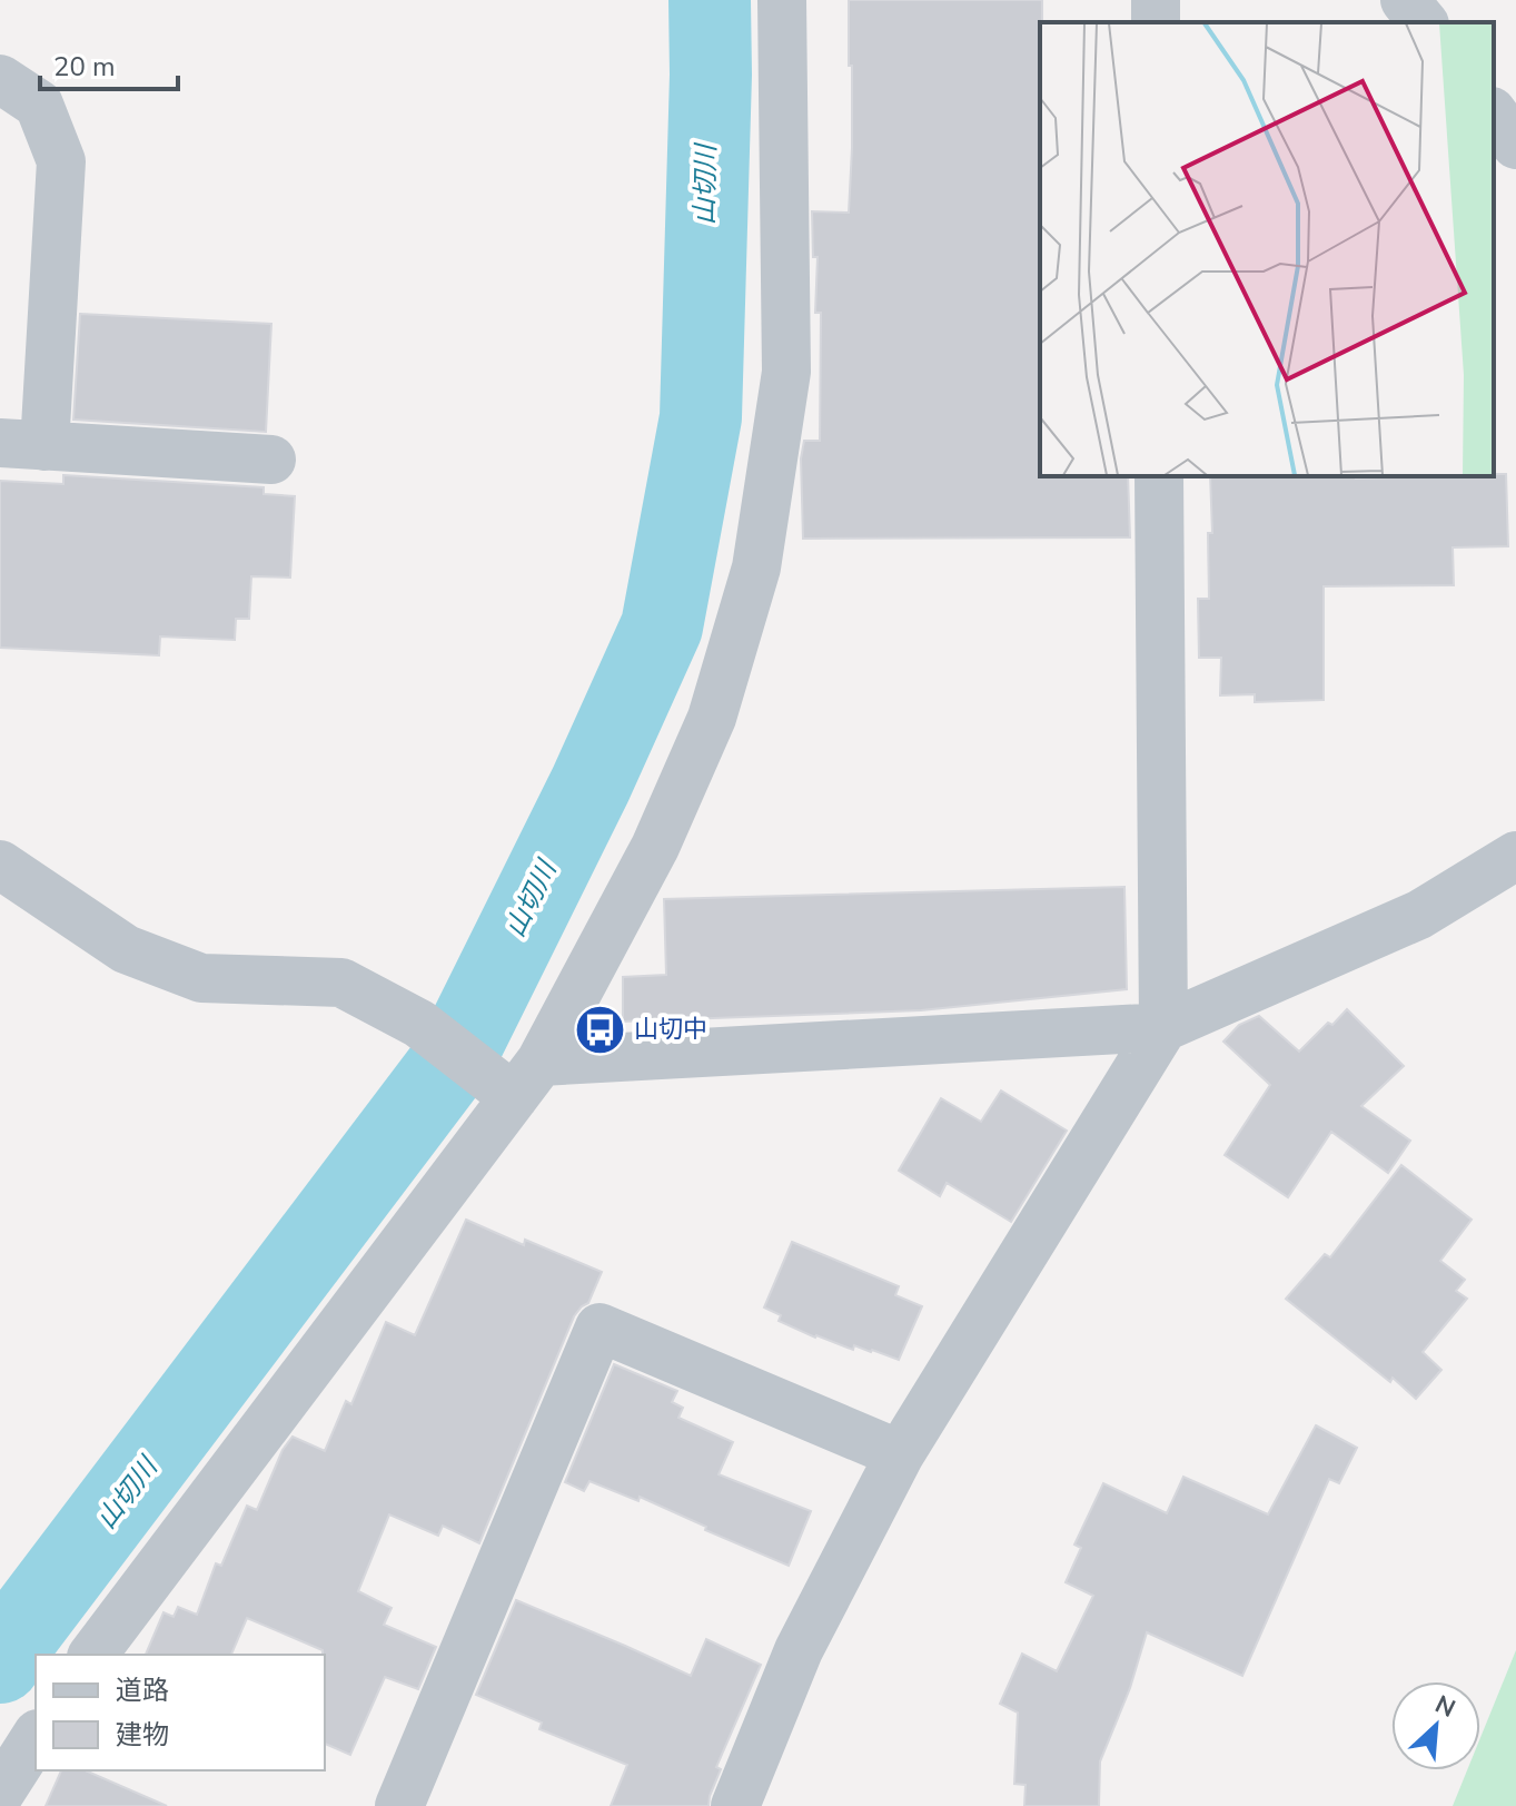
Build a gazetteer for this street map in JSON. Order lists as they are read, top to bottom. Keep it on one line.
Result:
{"water":["山切川"],"places":{"bus stop":["山切中"]},"legend":["道路","建物"],"scale_bar":"20 m","north":"top right"}
